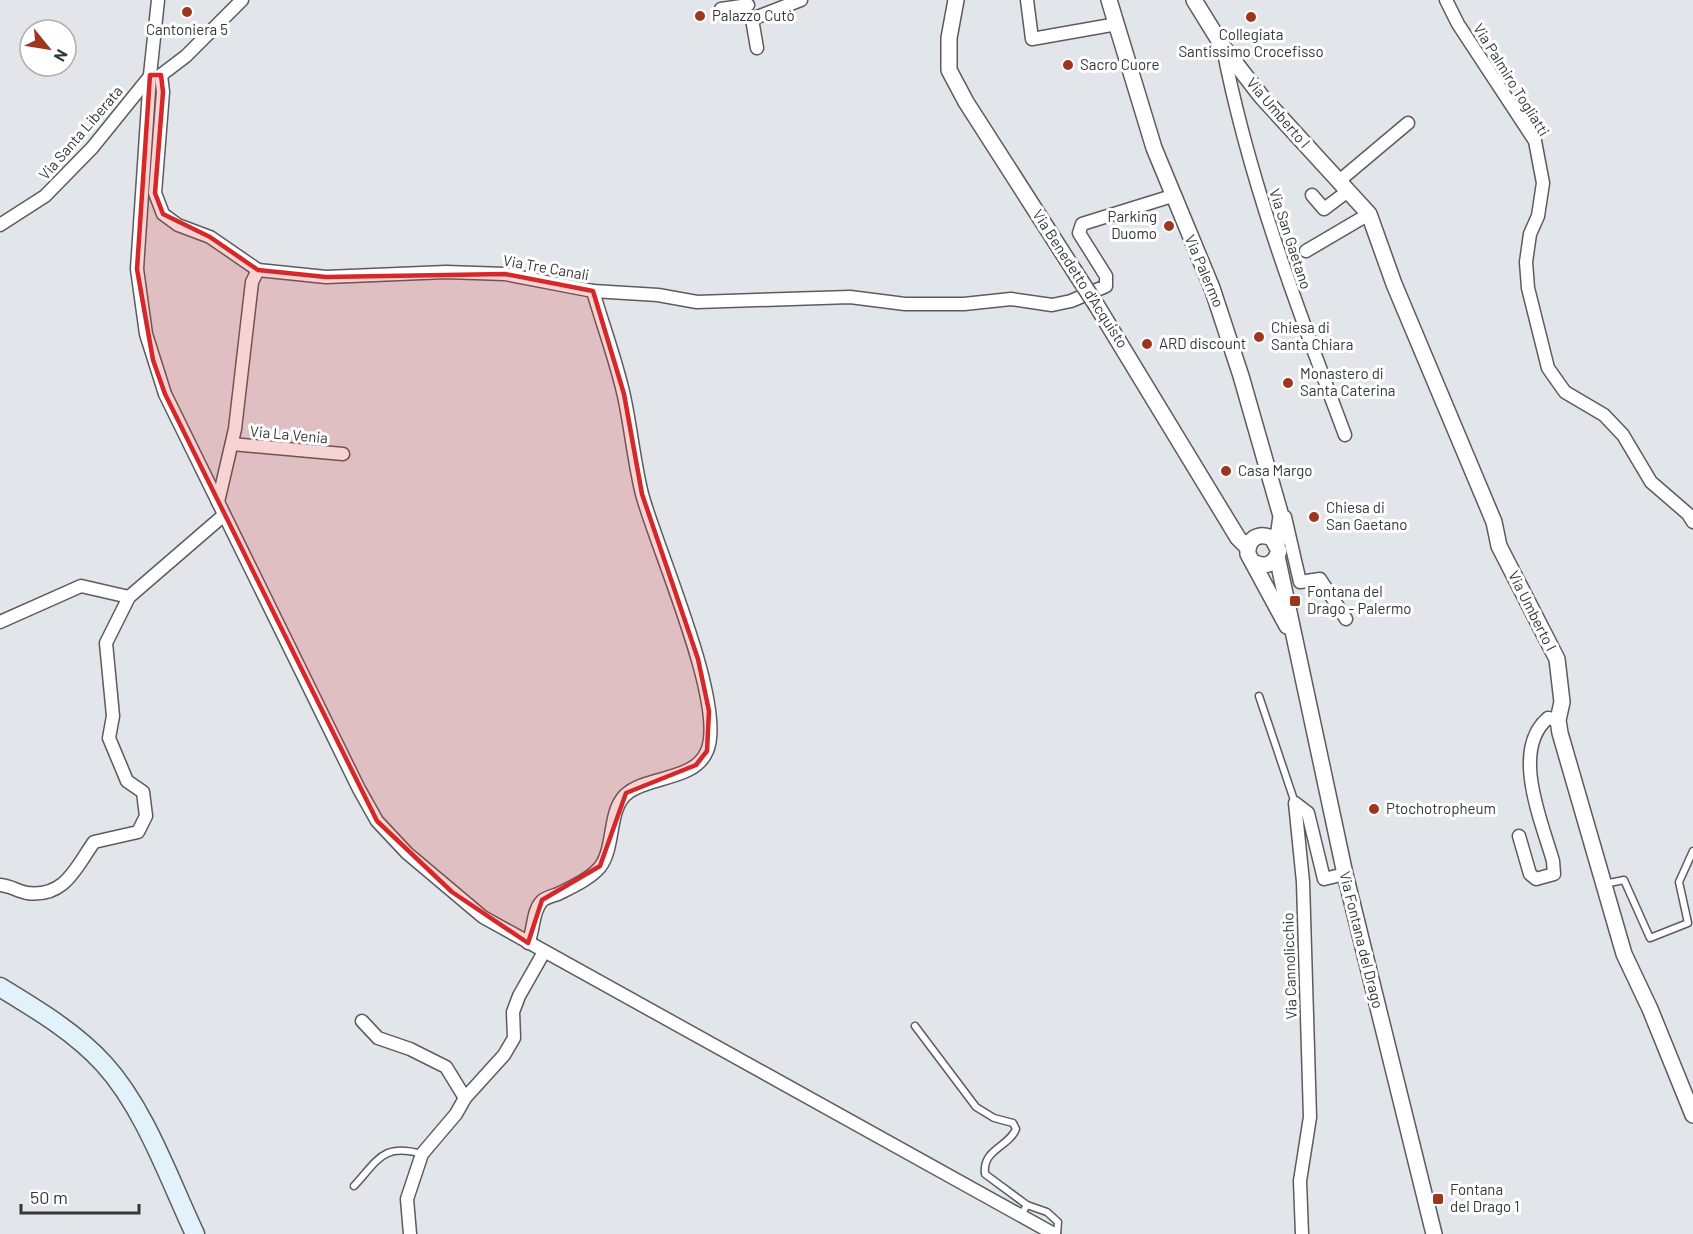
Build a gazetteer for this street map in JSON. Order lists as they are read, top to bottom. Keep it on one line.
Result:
{"streets":{"street":["Via Palmiro Togliatti","Via Umberto I","Via Santa Liberata","Via San Gaetano","Via Tre Canali","Via Palermo","Via Benedetto d'Acquisto","Via La Venia","Via Fontana del Drago","Via Cannolicchio"]},"crossings":[["Via Umberto I","Via San Gaetano"],["Via Santa Liberata","Via Tre Canali"],["Via Tre Canali","Via Benedetto d'Acquisto"],["Via Palermo","Via Benedetto d'Acquisto"],["Via Palermo","Via Fontana del Drago"],["Via Benedetto d'Acquisto","Via Fontana del Drago"]],"places":{"other":["Cantoniera 5","Palazzo Cutò","Collegiata Santissimo Crocefisso","Sacro Cuore","Parking Duomo","Chiesa di Santa Chiara","ARD discount","Monastero di Santa Caterina","Casa Margo","Chiesa di San Gaetano","Ptochotropheum"],"transit":["Fontana del Drago - Palermo","Fontana del Drago 1"]},"scale_bar":"50 m","north":"bottom right"}
